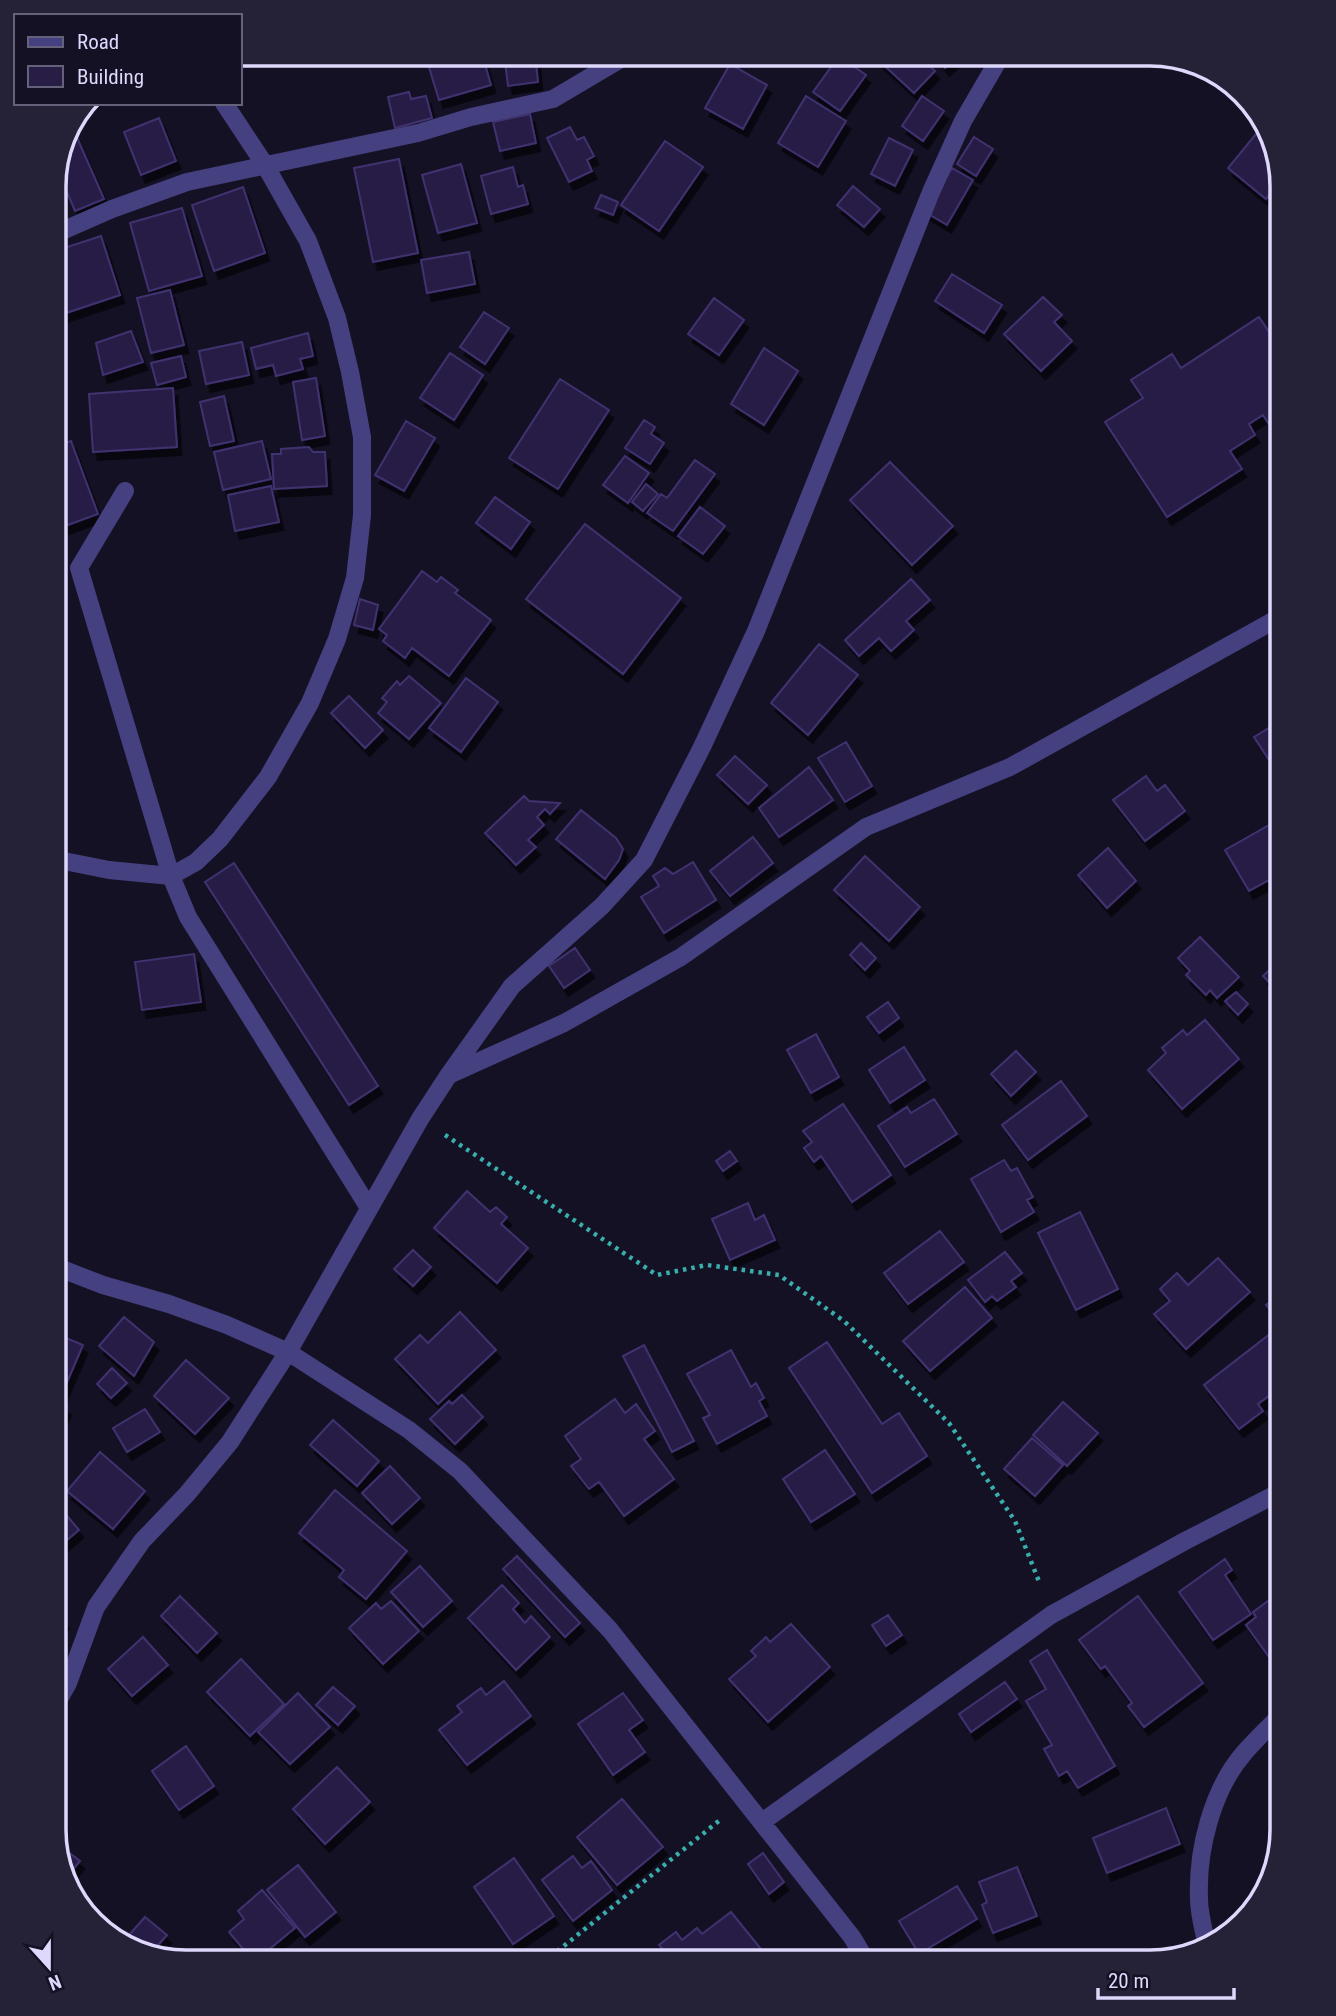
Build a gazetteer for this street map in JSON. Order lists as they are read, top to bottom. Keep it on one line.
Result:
{"legend":["Road","Building"],"scale_bar":"20 m","north":"bottom"}
